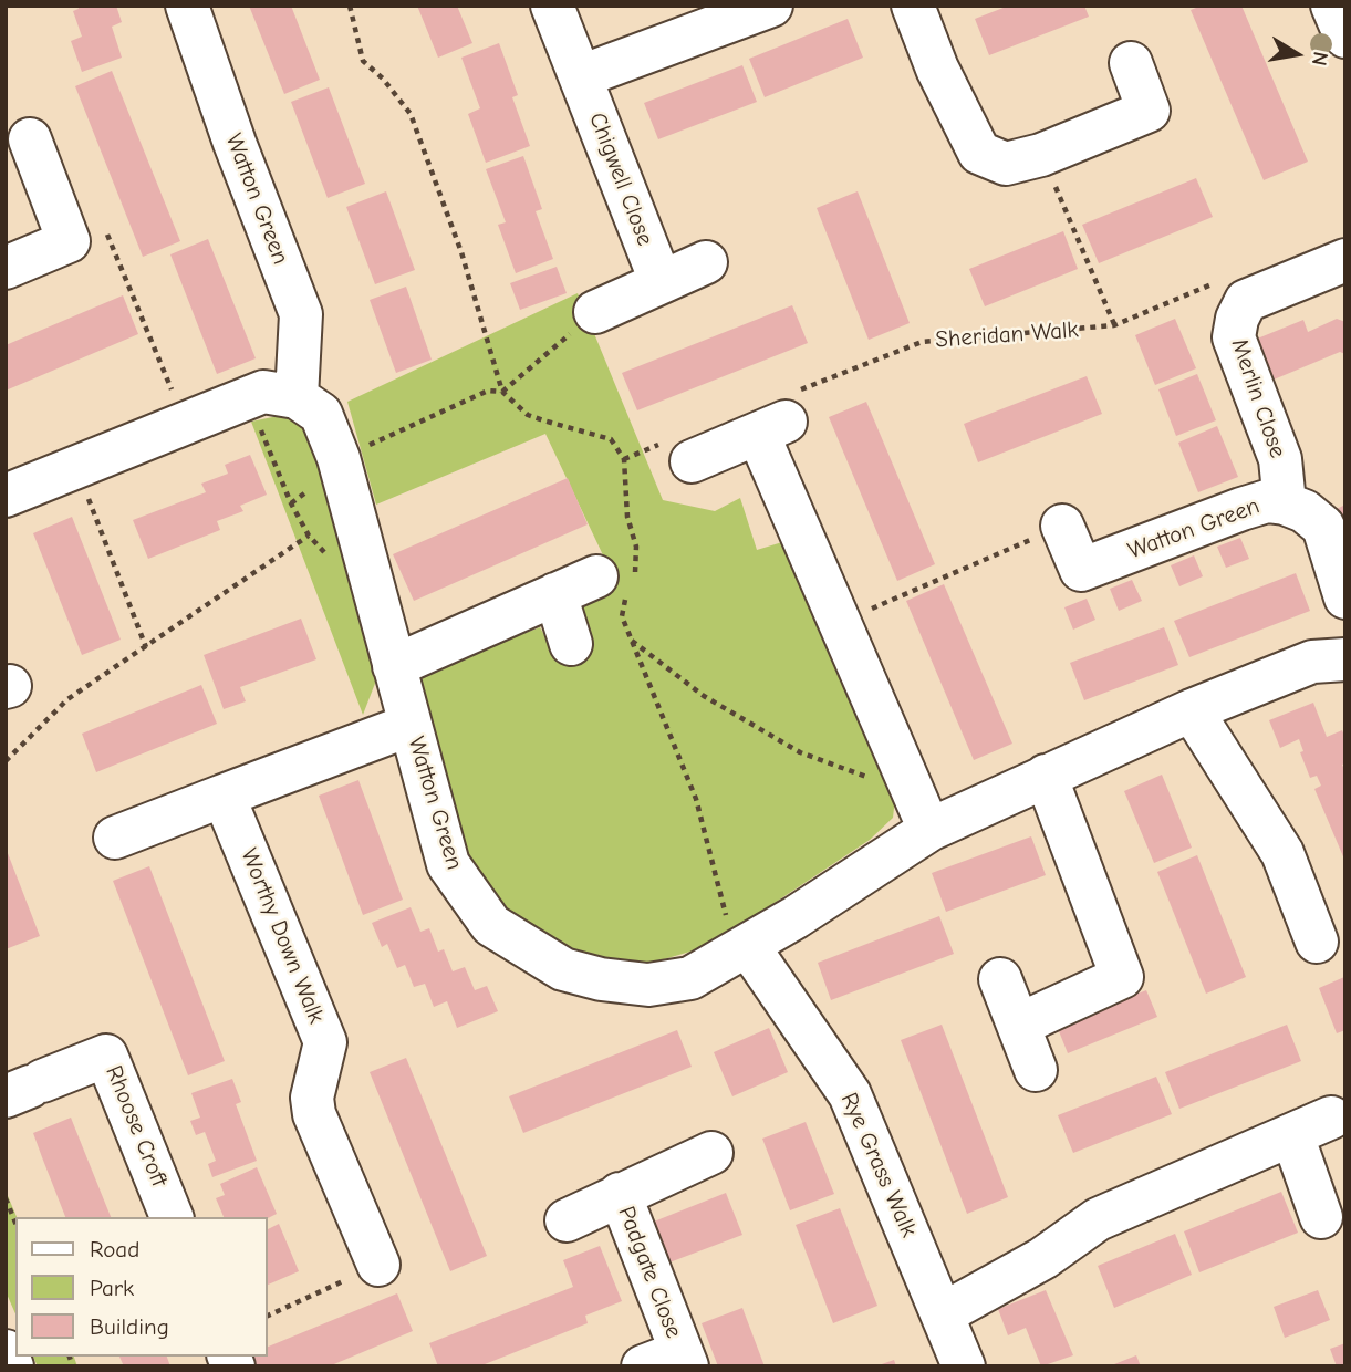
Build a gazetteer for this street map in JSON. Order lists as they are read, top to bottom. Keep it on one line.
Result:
{"streets":{"street":["Chigwell Close","Watton Green","Merlin Close","Worthy Down Walk","Rhoose Croft","Rye Grass Walk","Padgate Close"],"path":["Sheridan Walk"]},"crossings":[["Watton Green","Merlin Close"],["Watton Green","Rye Grass Walk"]],"legend":["Road","Park","Building"],"north":"right"}
